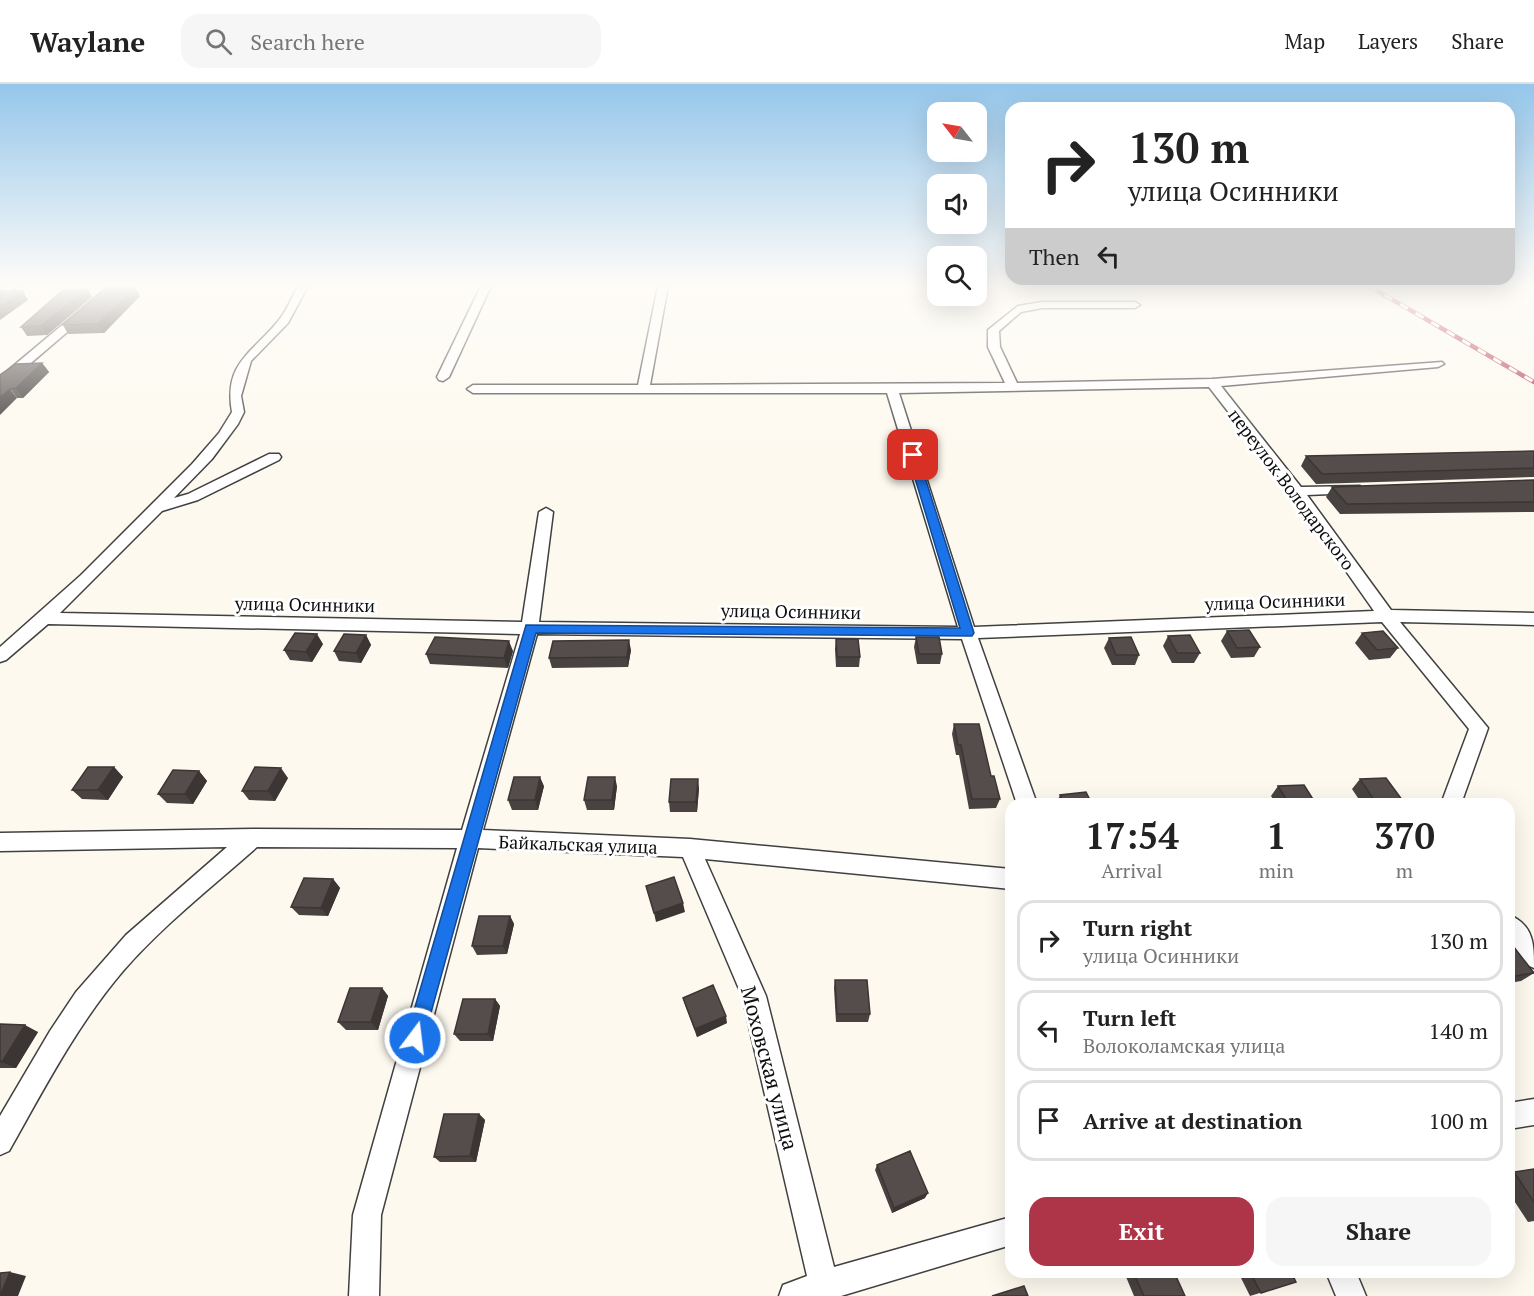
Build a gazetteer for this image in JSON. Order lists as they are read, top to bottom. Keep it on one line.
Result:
{"streets":{"street":["переулок Володарского","улица Осинники","Байкальская улица","Моховская улица"]},"crossings":[["переулок Володарского","улица Осинники"],["Байкальская улица","Моховская улица"]],"north":"top left","page":{"header":"Waylane","search":"Search here","nav":["Map","Layers","Share"],"turn":["130 m","улица Осинники"],"then":"Then","eta":["17:54","Arrival","1","min","370","m"],"list":[{"name":"Turn right","note":"улица Осинники","value":"130 m"},{"name":"Turn left","note":"Волоколамская улица","value":"140 m"},{"name":"Arrive at destination","value":"100 m"}],"buttons":["Exit","Share"]}}
